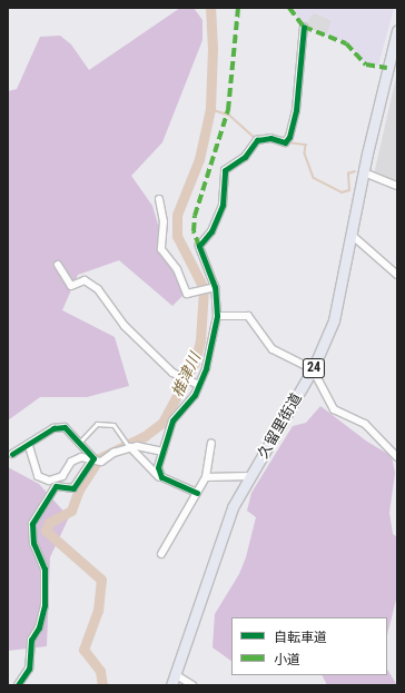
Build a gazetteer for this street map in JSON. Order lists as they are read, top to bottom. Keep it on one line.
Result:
{"streets":{"main road":["24","久留里街道"]},"water":["椎津川"],"legend":["自転車道","小道"]}
